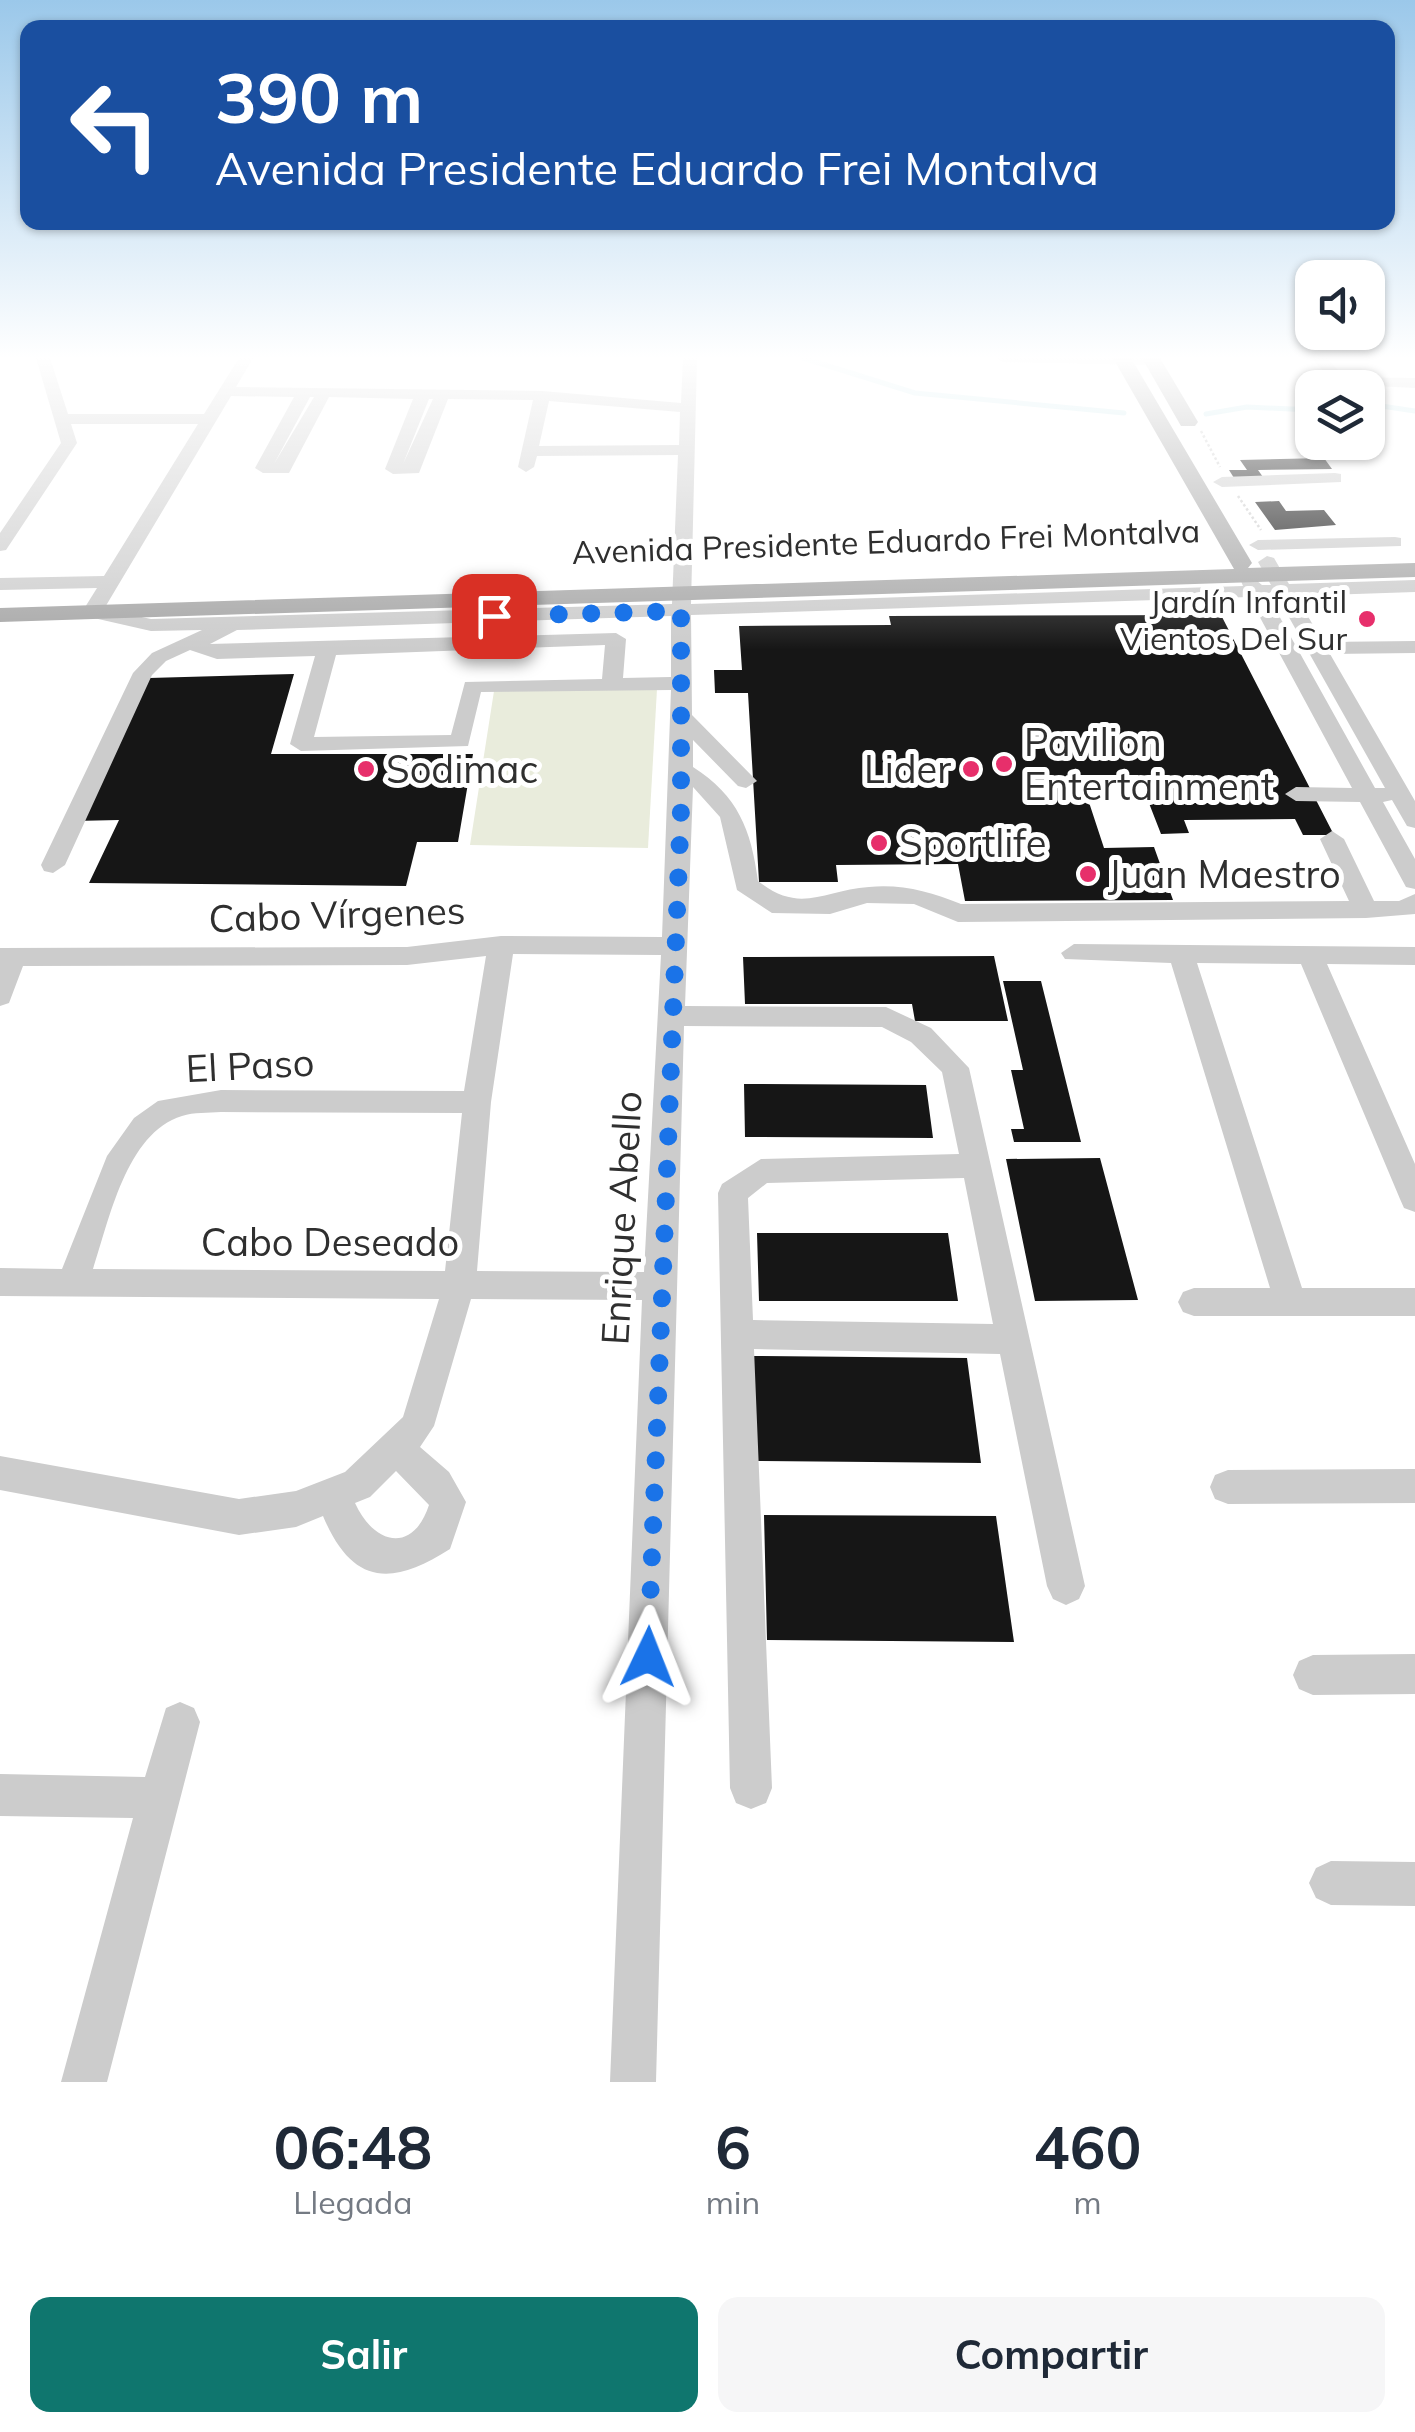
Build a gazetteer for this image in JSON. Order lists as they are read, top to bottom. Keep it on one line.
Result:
{"streets":{"main road":["Avenida Presidente Eduardo Frei Montalva"],"street":["Cabo Vírgenes","El Paso","Enrique Abello","Cabo Deseado"]},"crossings":[["Avenida Presidente Eduardo Frei Montalva","Enrique Abello"],["Cabo Vírgenes","Enrique Abello"],["El Paso","Cabo Deseado"],["Enrique Abello","Cabo Deseado"]],"places":["Jardín Infantil Vientos Del Sur","Pavilion Entertainment","Sodimac","Lider","Sportlife","Juan Maestro"],"page":{"turn":["390 m","Avenida Presidente Eduardo Frei Montalva"],"eta":["06:48","Llegada","6","min","460","m"],"buttons":["Salir","Compartir"]}}
